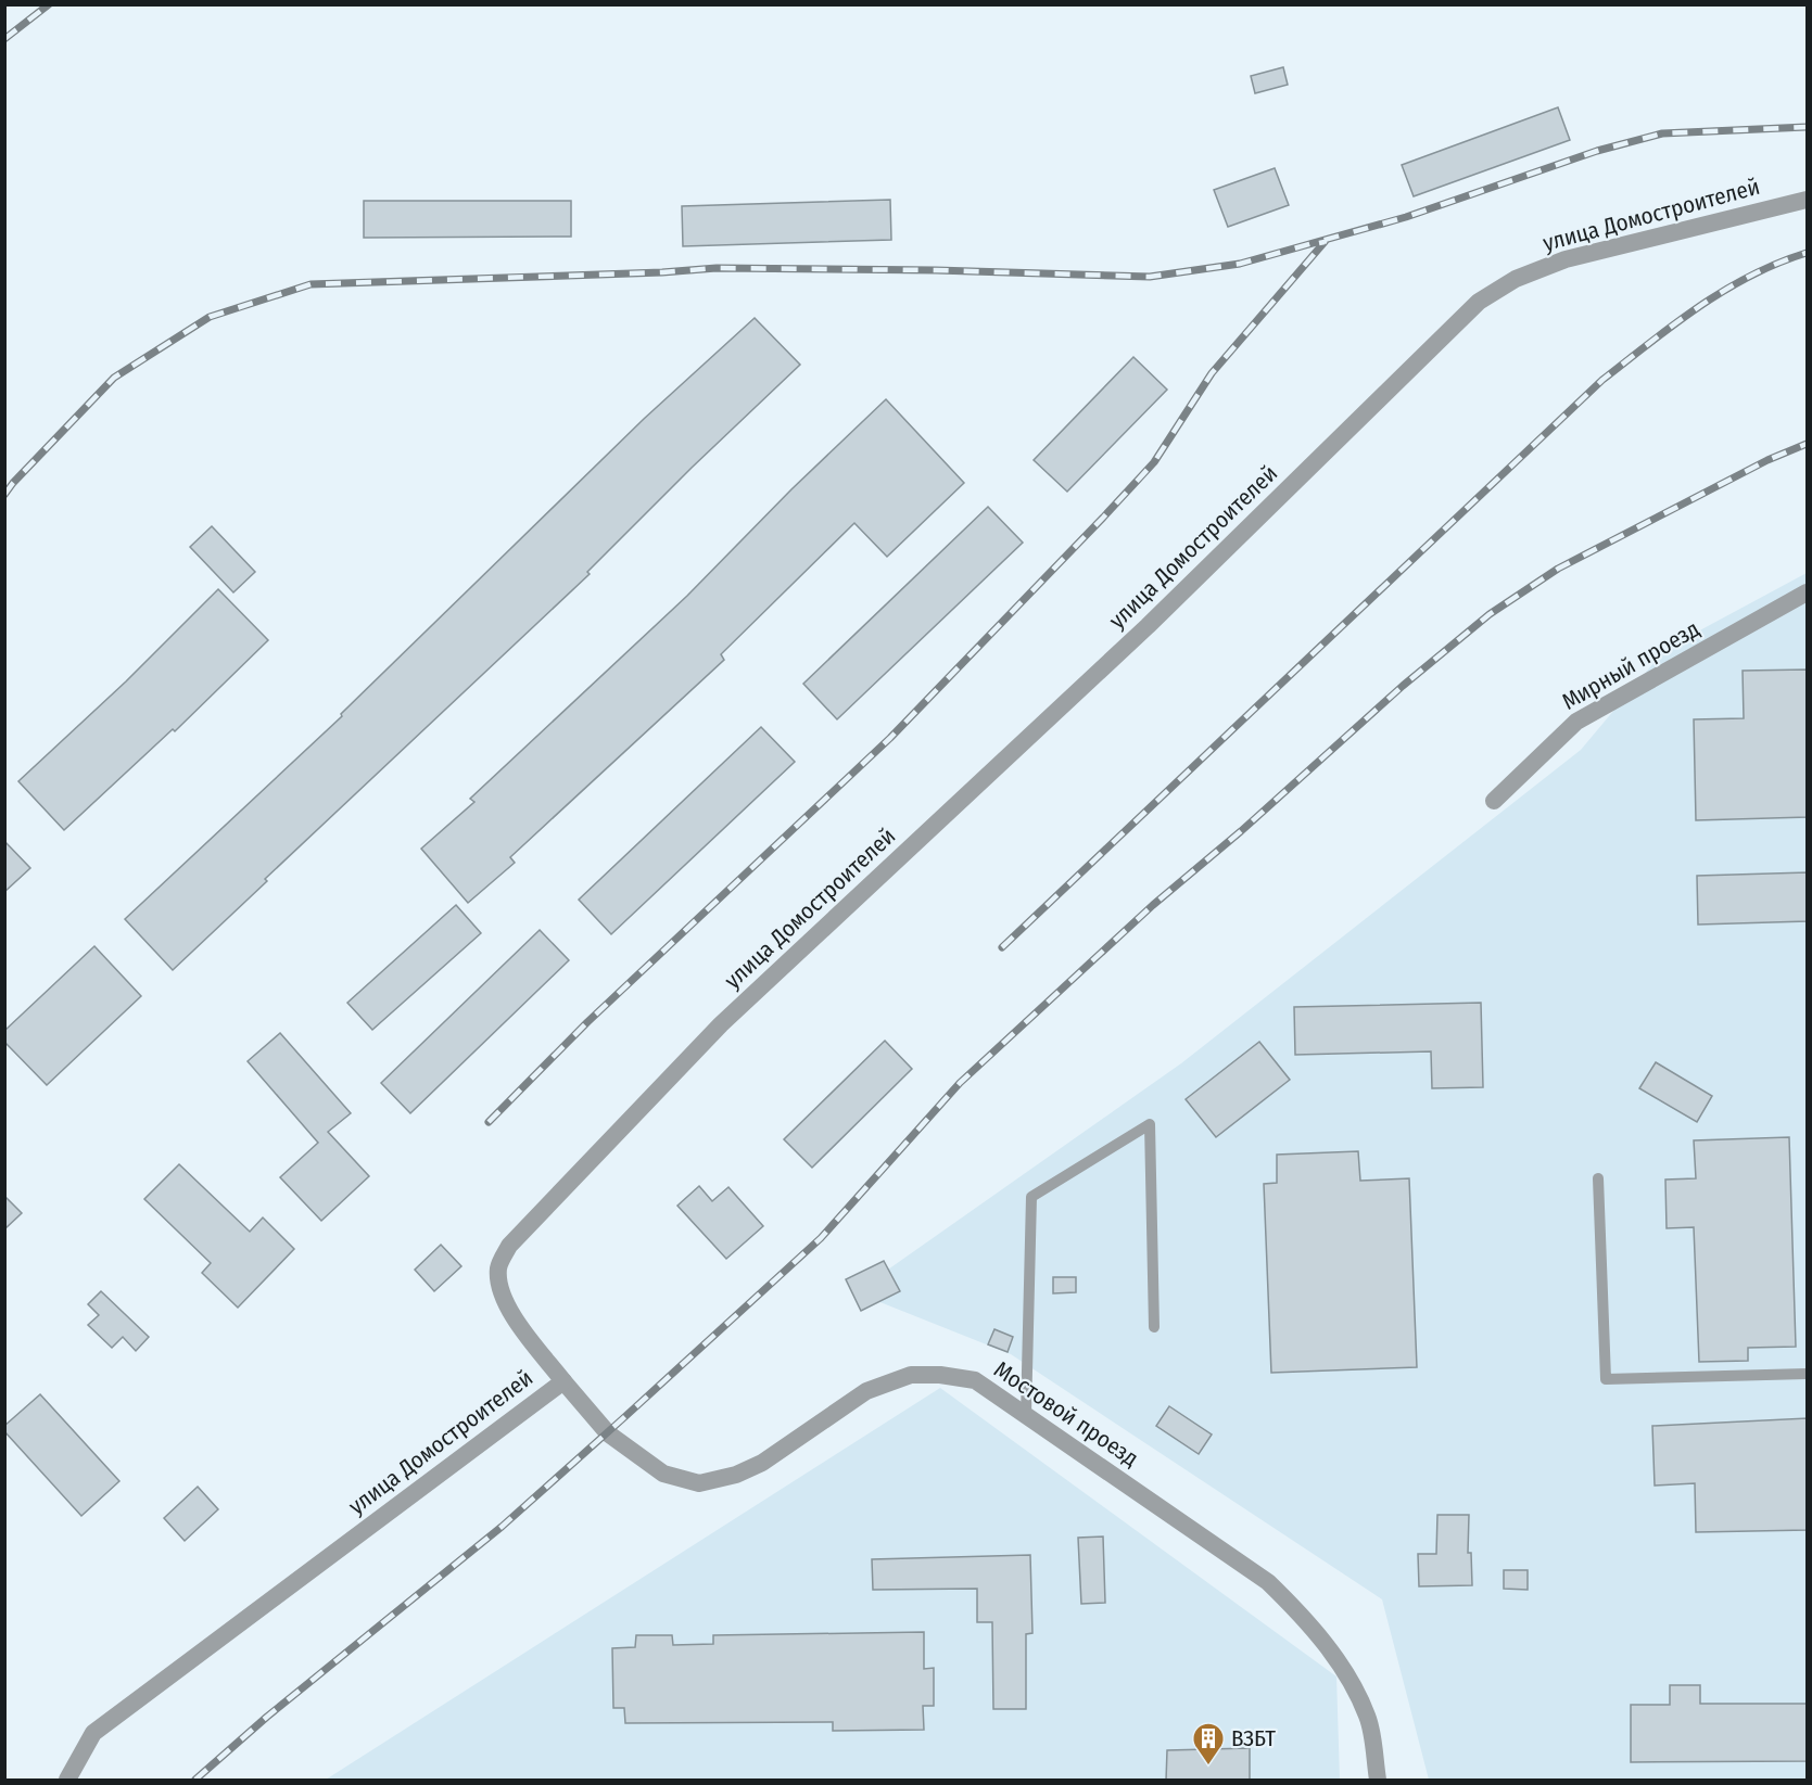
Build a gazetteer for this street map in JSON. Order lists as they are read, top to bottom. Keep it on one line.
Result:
{"streets":{"street":["улица Домостроителей","Мирный проезд","Мостовой проезд"]},"crossings":[["улица Домостроителей","Мостовой проезд"]],"places":{"building":["ВЗБТ"]}}
